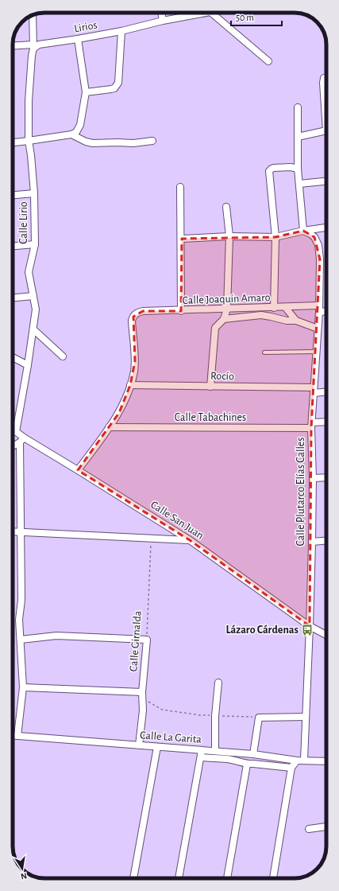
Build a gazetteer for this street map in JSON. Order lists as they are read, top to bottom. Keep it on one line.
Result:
{"streets":{"street":["Lirios","Calle Lirio","Calle Joaquín Amaro","Rocío","Calle Tabachines","Calle Plutarco Elías Calles","Calle San Juan","Calle Girnalda","Calle La Garita"]},"crossings":[["Lirios","Calle Lirio"],["Calle Lirio","Calle San Juan"],["Calle Joaquín Amaro","Rocío"],["Calle Joaquín Amaro","Calle Plutarco Elías Calles"],["Rocío","Calle Plutarco Elías Calles"],["Calle Tabachines","Calle Plutarco Elías Calles"],["Calle Plutarco Elías Calles","Calle San Juan"],["Calle Plutarco Elías Calles","Calle La Garita"],["Calle Girnalda","Calle La Garita"]],"places":{"bus stop":["Lázaro Cárdenas"]},"scale_bar":"50 m","north":"bottom"}
